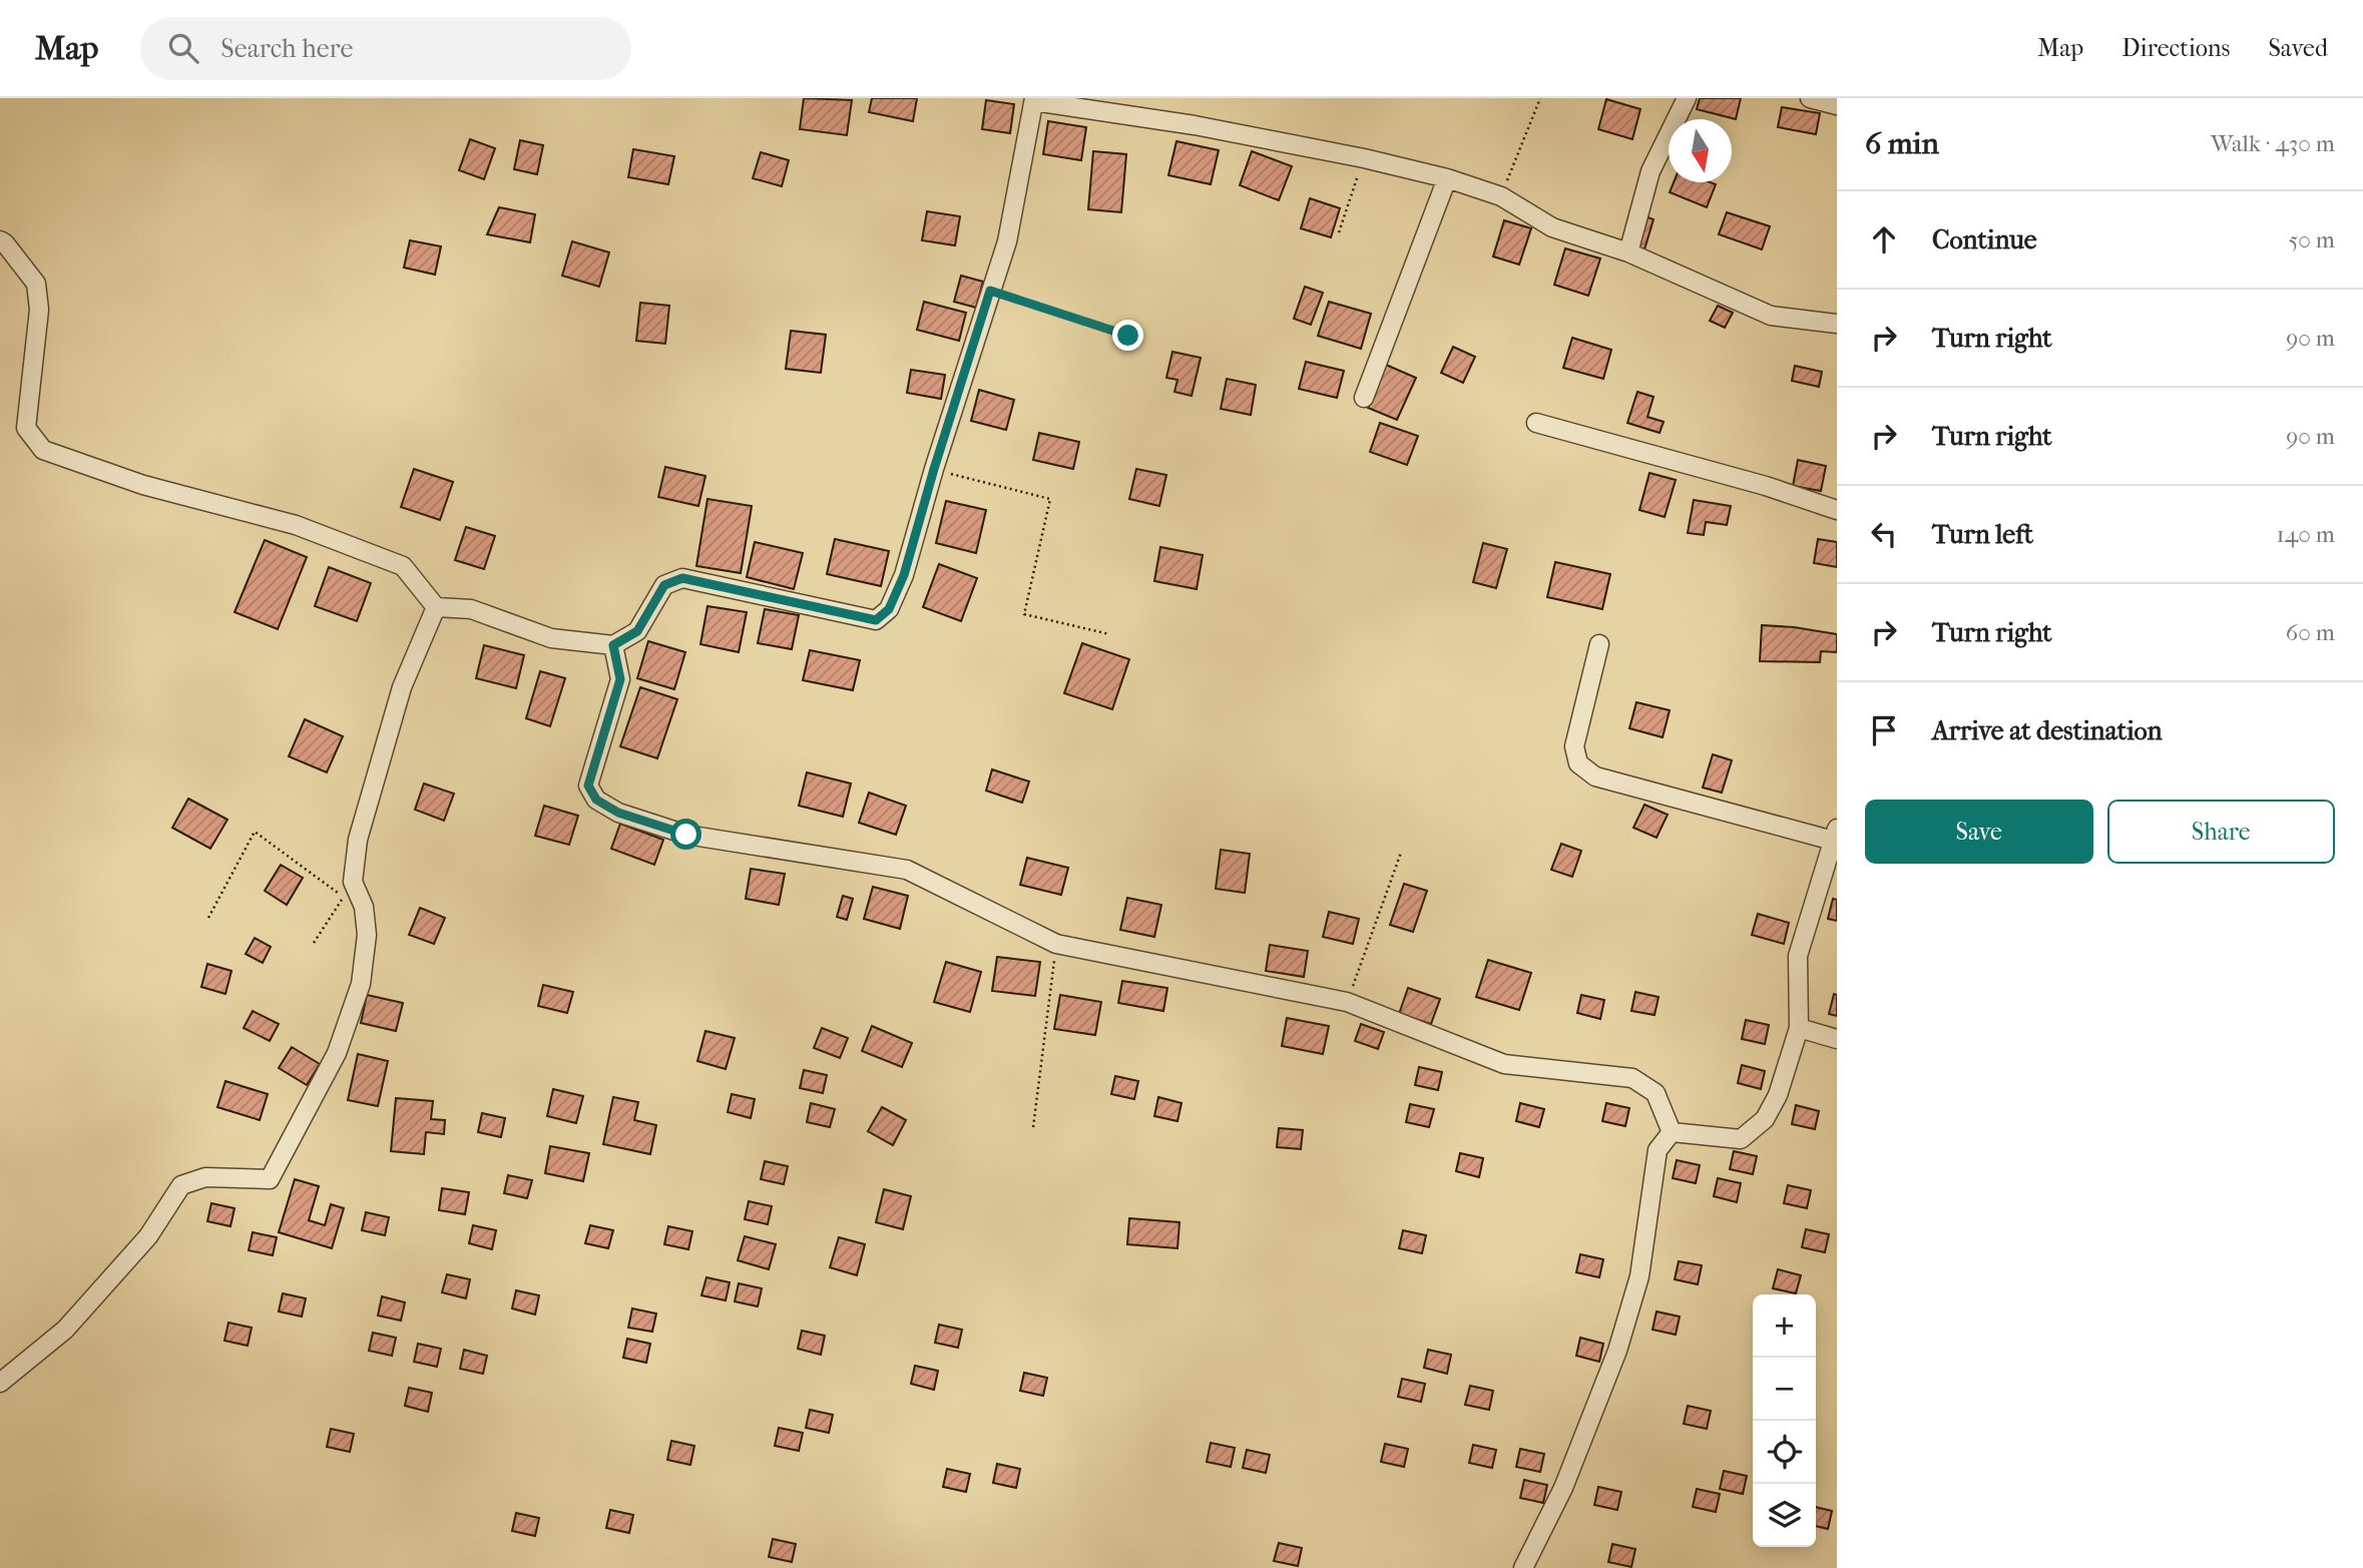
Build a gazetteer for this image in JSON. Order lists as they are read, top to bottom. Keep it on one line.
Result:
{"north":"bottom","page":{"header":"Map","search":"Search here","nav":["Map","Directions","Saved"],"heading":["6 min","Walk · 430 m"],"list":[["Continue","50 m"],["Turn right","90 m"],["Turn right","90 m"],["Turn left","140 m"],["Turn right","60 m"],"Arrive at destination"],"buttons":["Save","Share"],"map_buttons":["+","−"]}}
